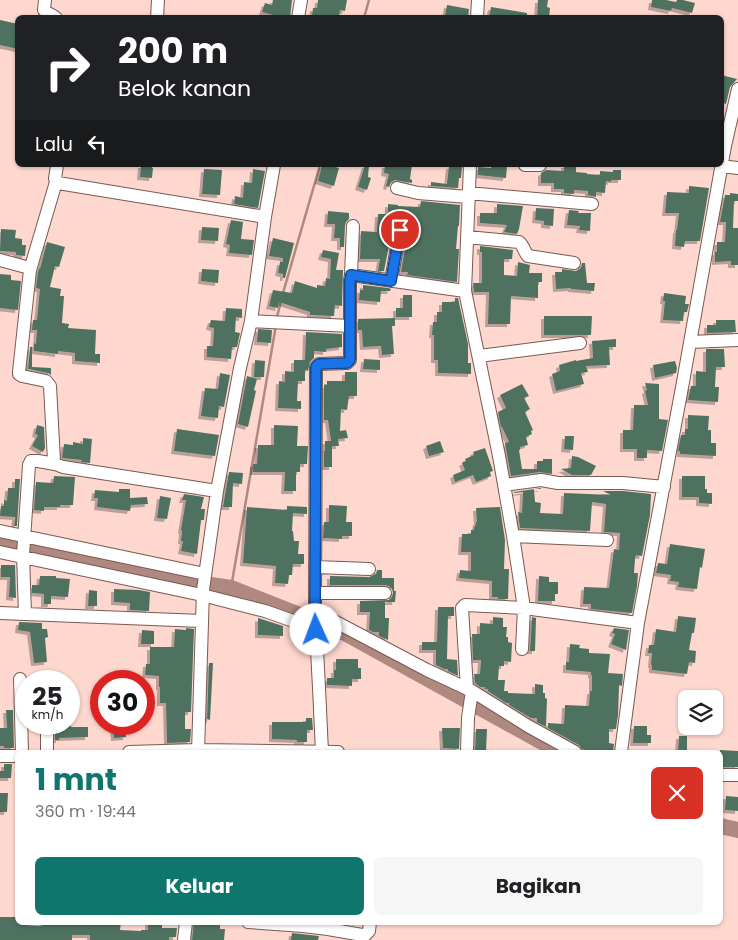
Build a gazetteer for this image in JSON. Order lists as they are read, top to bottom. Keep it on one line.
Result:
{"page":{"turn":["200 m","Belok kanan"],"then":"Lalu","speed":"25 km/h","limit":"30","heading":["1 mnt","360 m · 19:44"],"buttons":["Keluar","Bagikan"]}}
